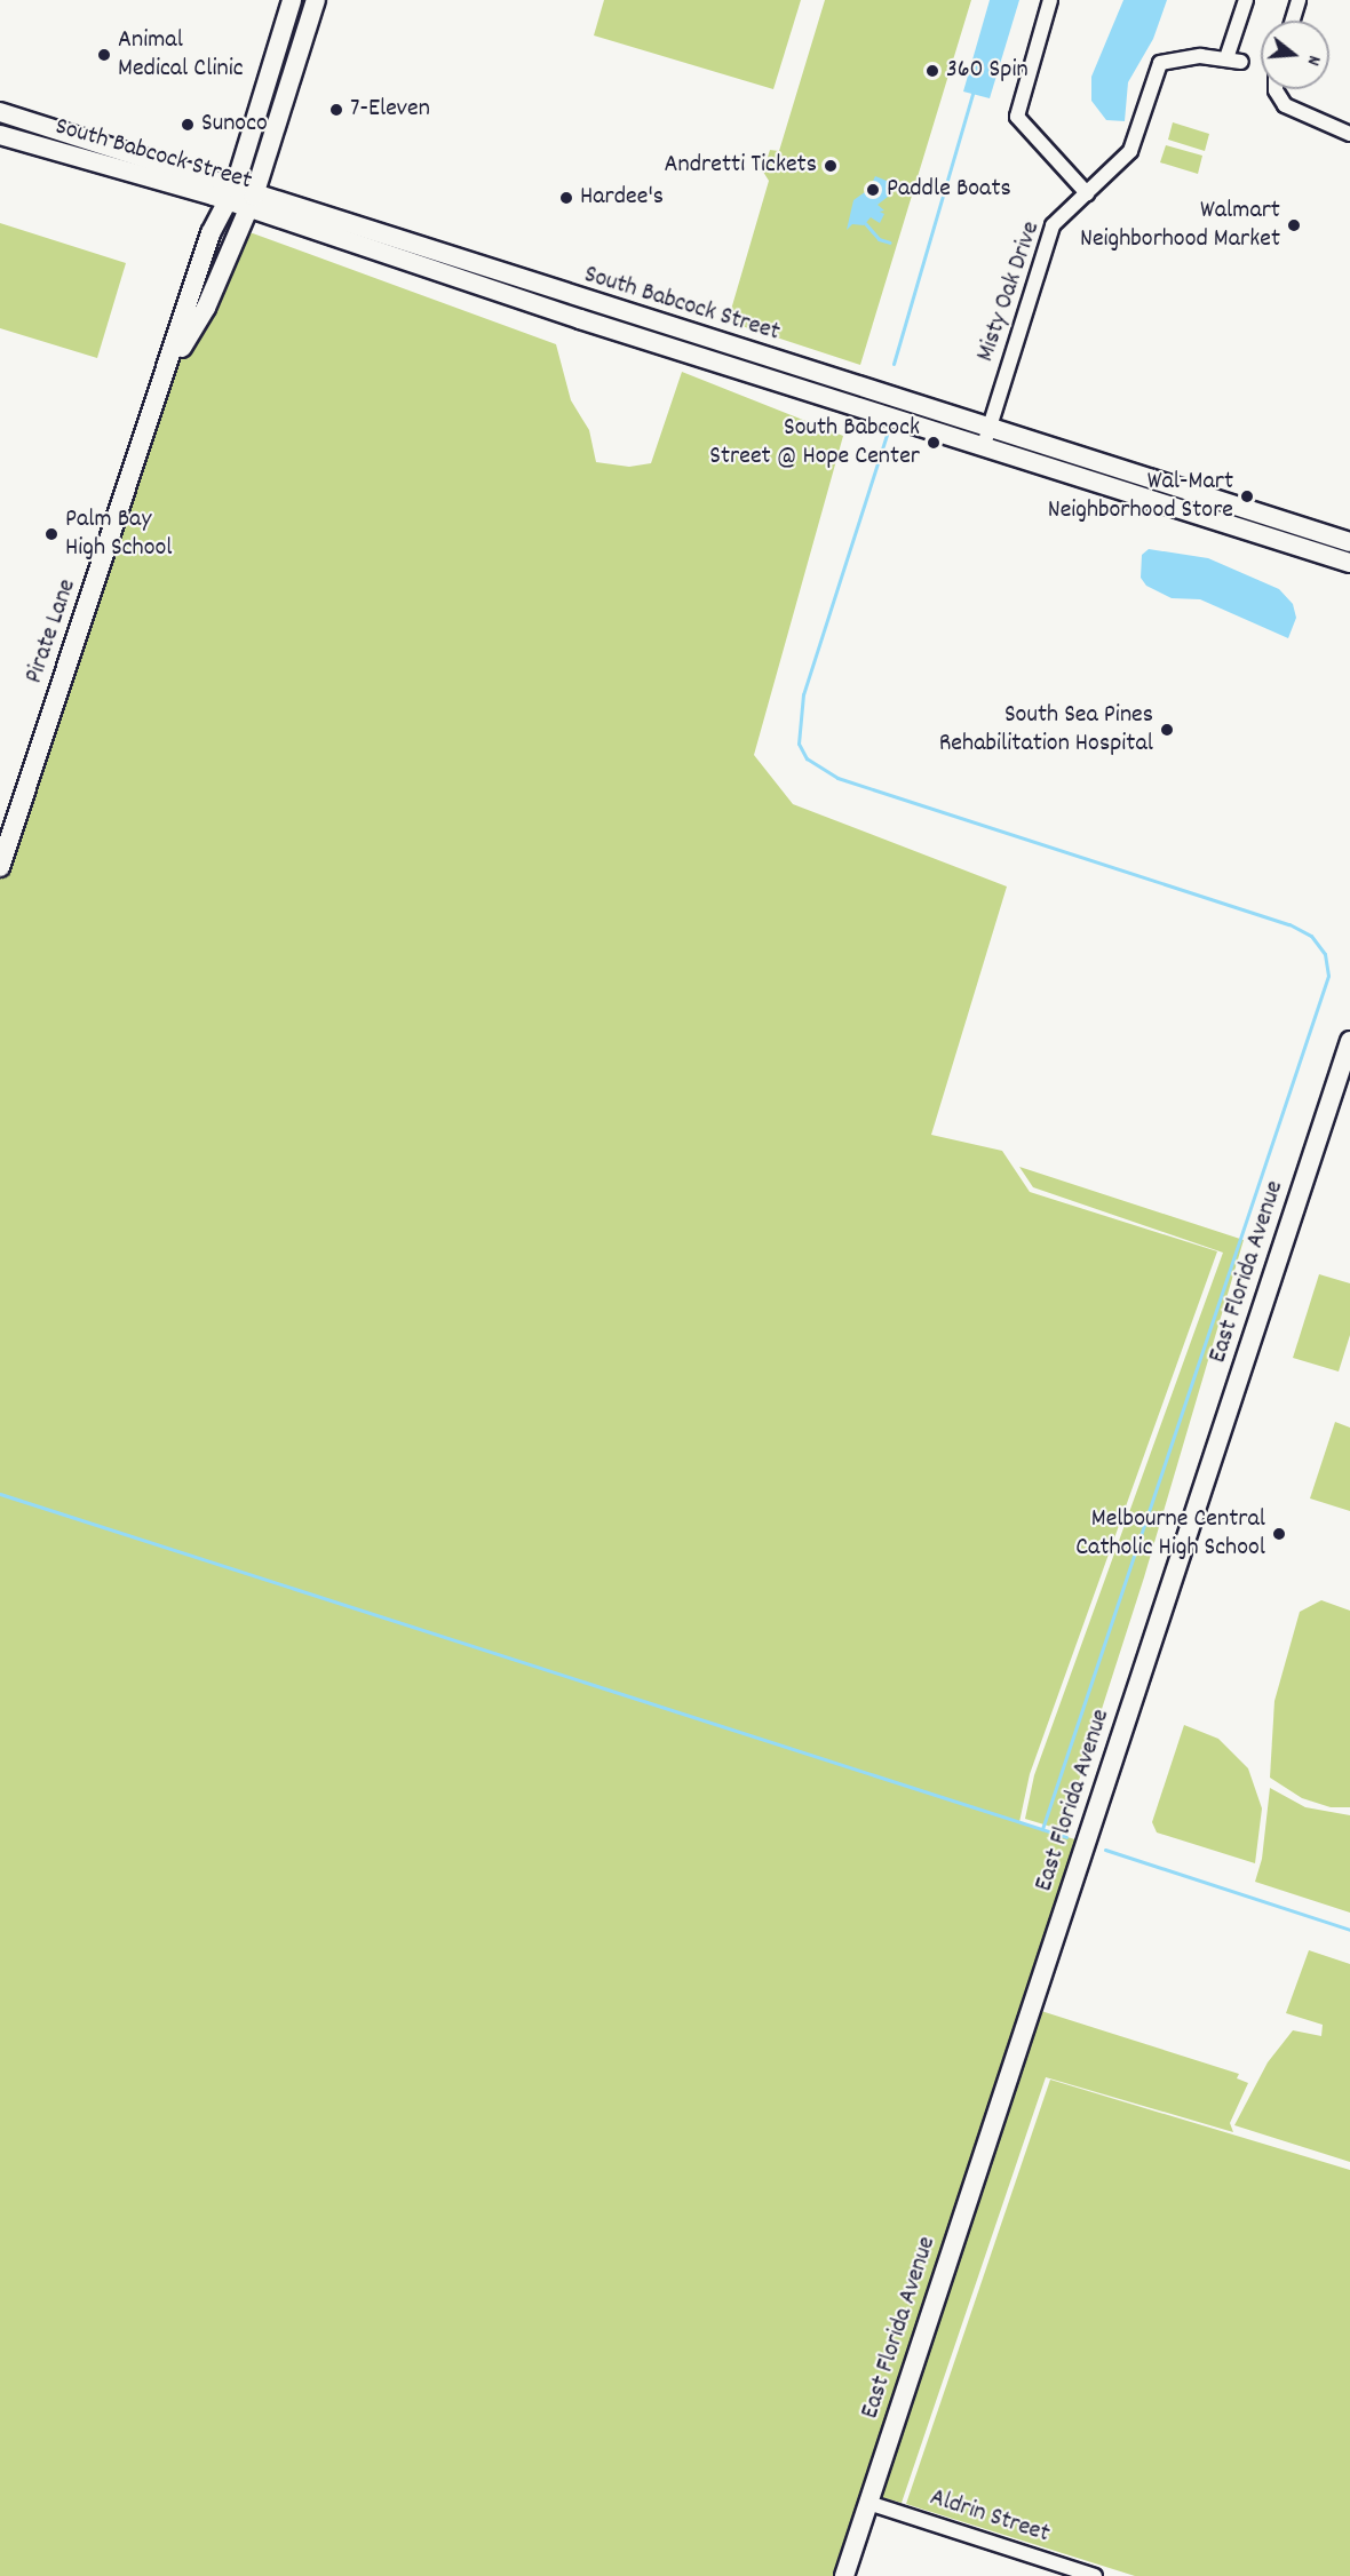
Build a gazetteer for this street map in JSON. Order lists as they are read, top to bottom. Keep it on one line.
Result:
{"streets":{"street":["South Babcock Street","Misty Oak Drive","Pirate Lane","East Florida Avenue","Aldrin Street"]},"crossings":[["South Babcock Street","Misty Oak Drive"],["South Babcock Street","Pirate Lane"],["East Florida Avenue","Aldrin Street"]],"places":["Animal Medical Clinic","360 Spin","7-Eleven","Sunoco","Andretti Tickets","Paddle Boats","Hardee's","Walmart Neighborhood Market","South Babcock Street @ Hope Center","Wal-Mart Neighborhood Store","Palm Bay High School","South Sea Pines Rehabilitation Hospital","Melbourne Central Catholic High School"],"north":"right"}
